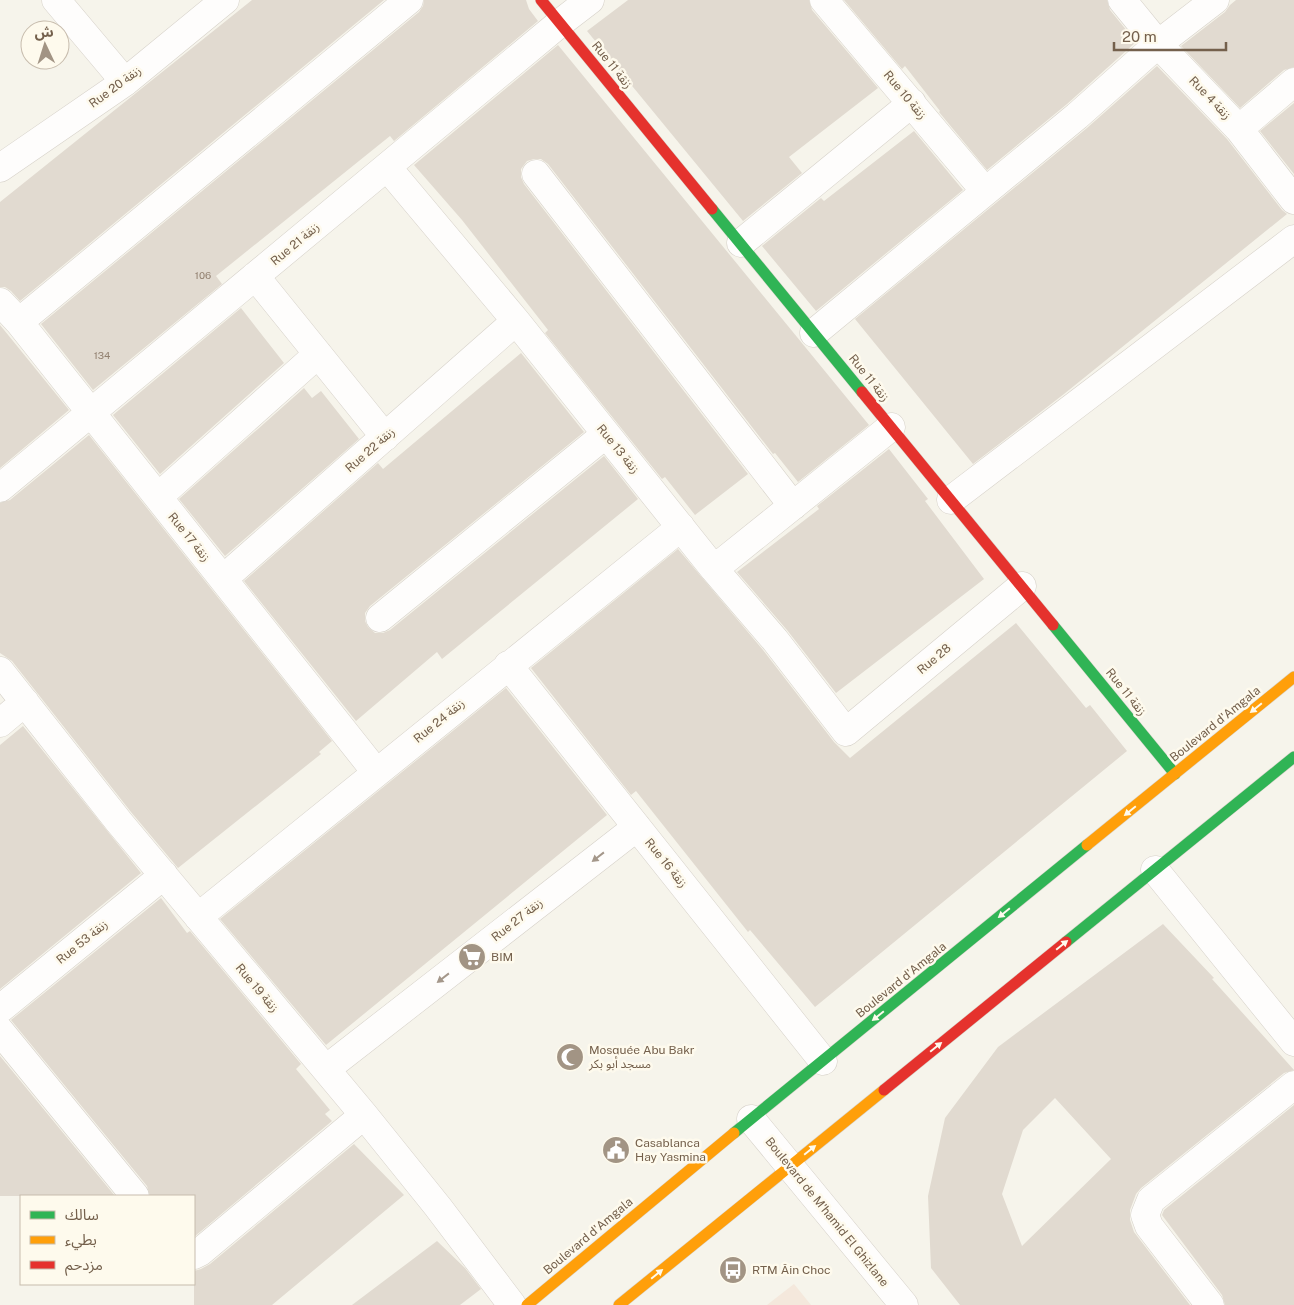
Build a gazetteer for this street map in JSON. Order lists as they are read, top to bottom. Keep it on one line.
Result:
{"streets":{"street":["Rue 11 زنقة","Rue 20 زنقة","Rue 10 زنقة","Rue 4 زنقة","Rue 21 زنقة","Rue 13 زنقة","Rue 22 زنقة","Rue 17 زنقة","Rue 28","Rue 24 زنقة","Boulevard d'Amgala","Rue 16 زنقة","Rue 27 زنقة","Rue 53 زنقة","Rue 19 زنقة","Boulevard de M'hamid El Ghizlane"]},"crossings":[["Rue 11 زنقة","Rue 21 زنقة"],["Rue 11 زنقة","Rue 28"],["Rue 11 زنقة","Boulevard d'Amgala"],["Rue 21 زنقة","Rue 13 زنقة"],["Rue 21 زنقة","Rue 17 زنقة"],["Rue 13 زنقة","Rue 22 زنقة"],["Rue 13 زنقة","Rue 28"],["Rue 13 زنقة","Rue 24 زنقة"],["Rue 22 زنقة","Rue 17 زنقة"],["Rue 17 زنقة","Rue 24 زنقة"],["Rue 24 زنقة","Rue 16 زنقة"],["Rue 24 زنقة","Rue 19 زنقة"],["Boulevard d'Amgala","Rue 16 زنقة"],["Boulevard d'Amgala","Boulevard de M'hamid El Ghizlane"],["Rue 16 زنقة","Rue 27 زنقة"],["Rue 27 زنقة","Rue 19 زنقة"],["Rue 53 زنقة","Rue 19 زنقة"]],"one_way":["Rue 27 زنقة"],"places":{"supermarket":["BIM"],"mosque":["Mosquée Abu Bakr مسجد أبو بكر"],"public building":["Casablanca Hay Yasmina"],"bus stop":["RTM Âin Choc"]},"house_numbers":["106","134"],"legend":["سالك","بطيء","مزدحم"],"scale_bar":"20 m","north":"top"}
